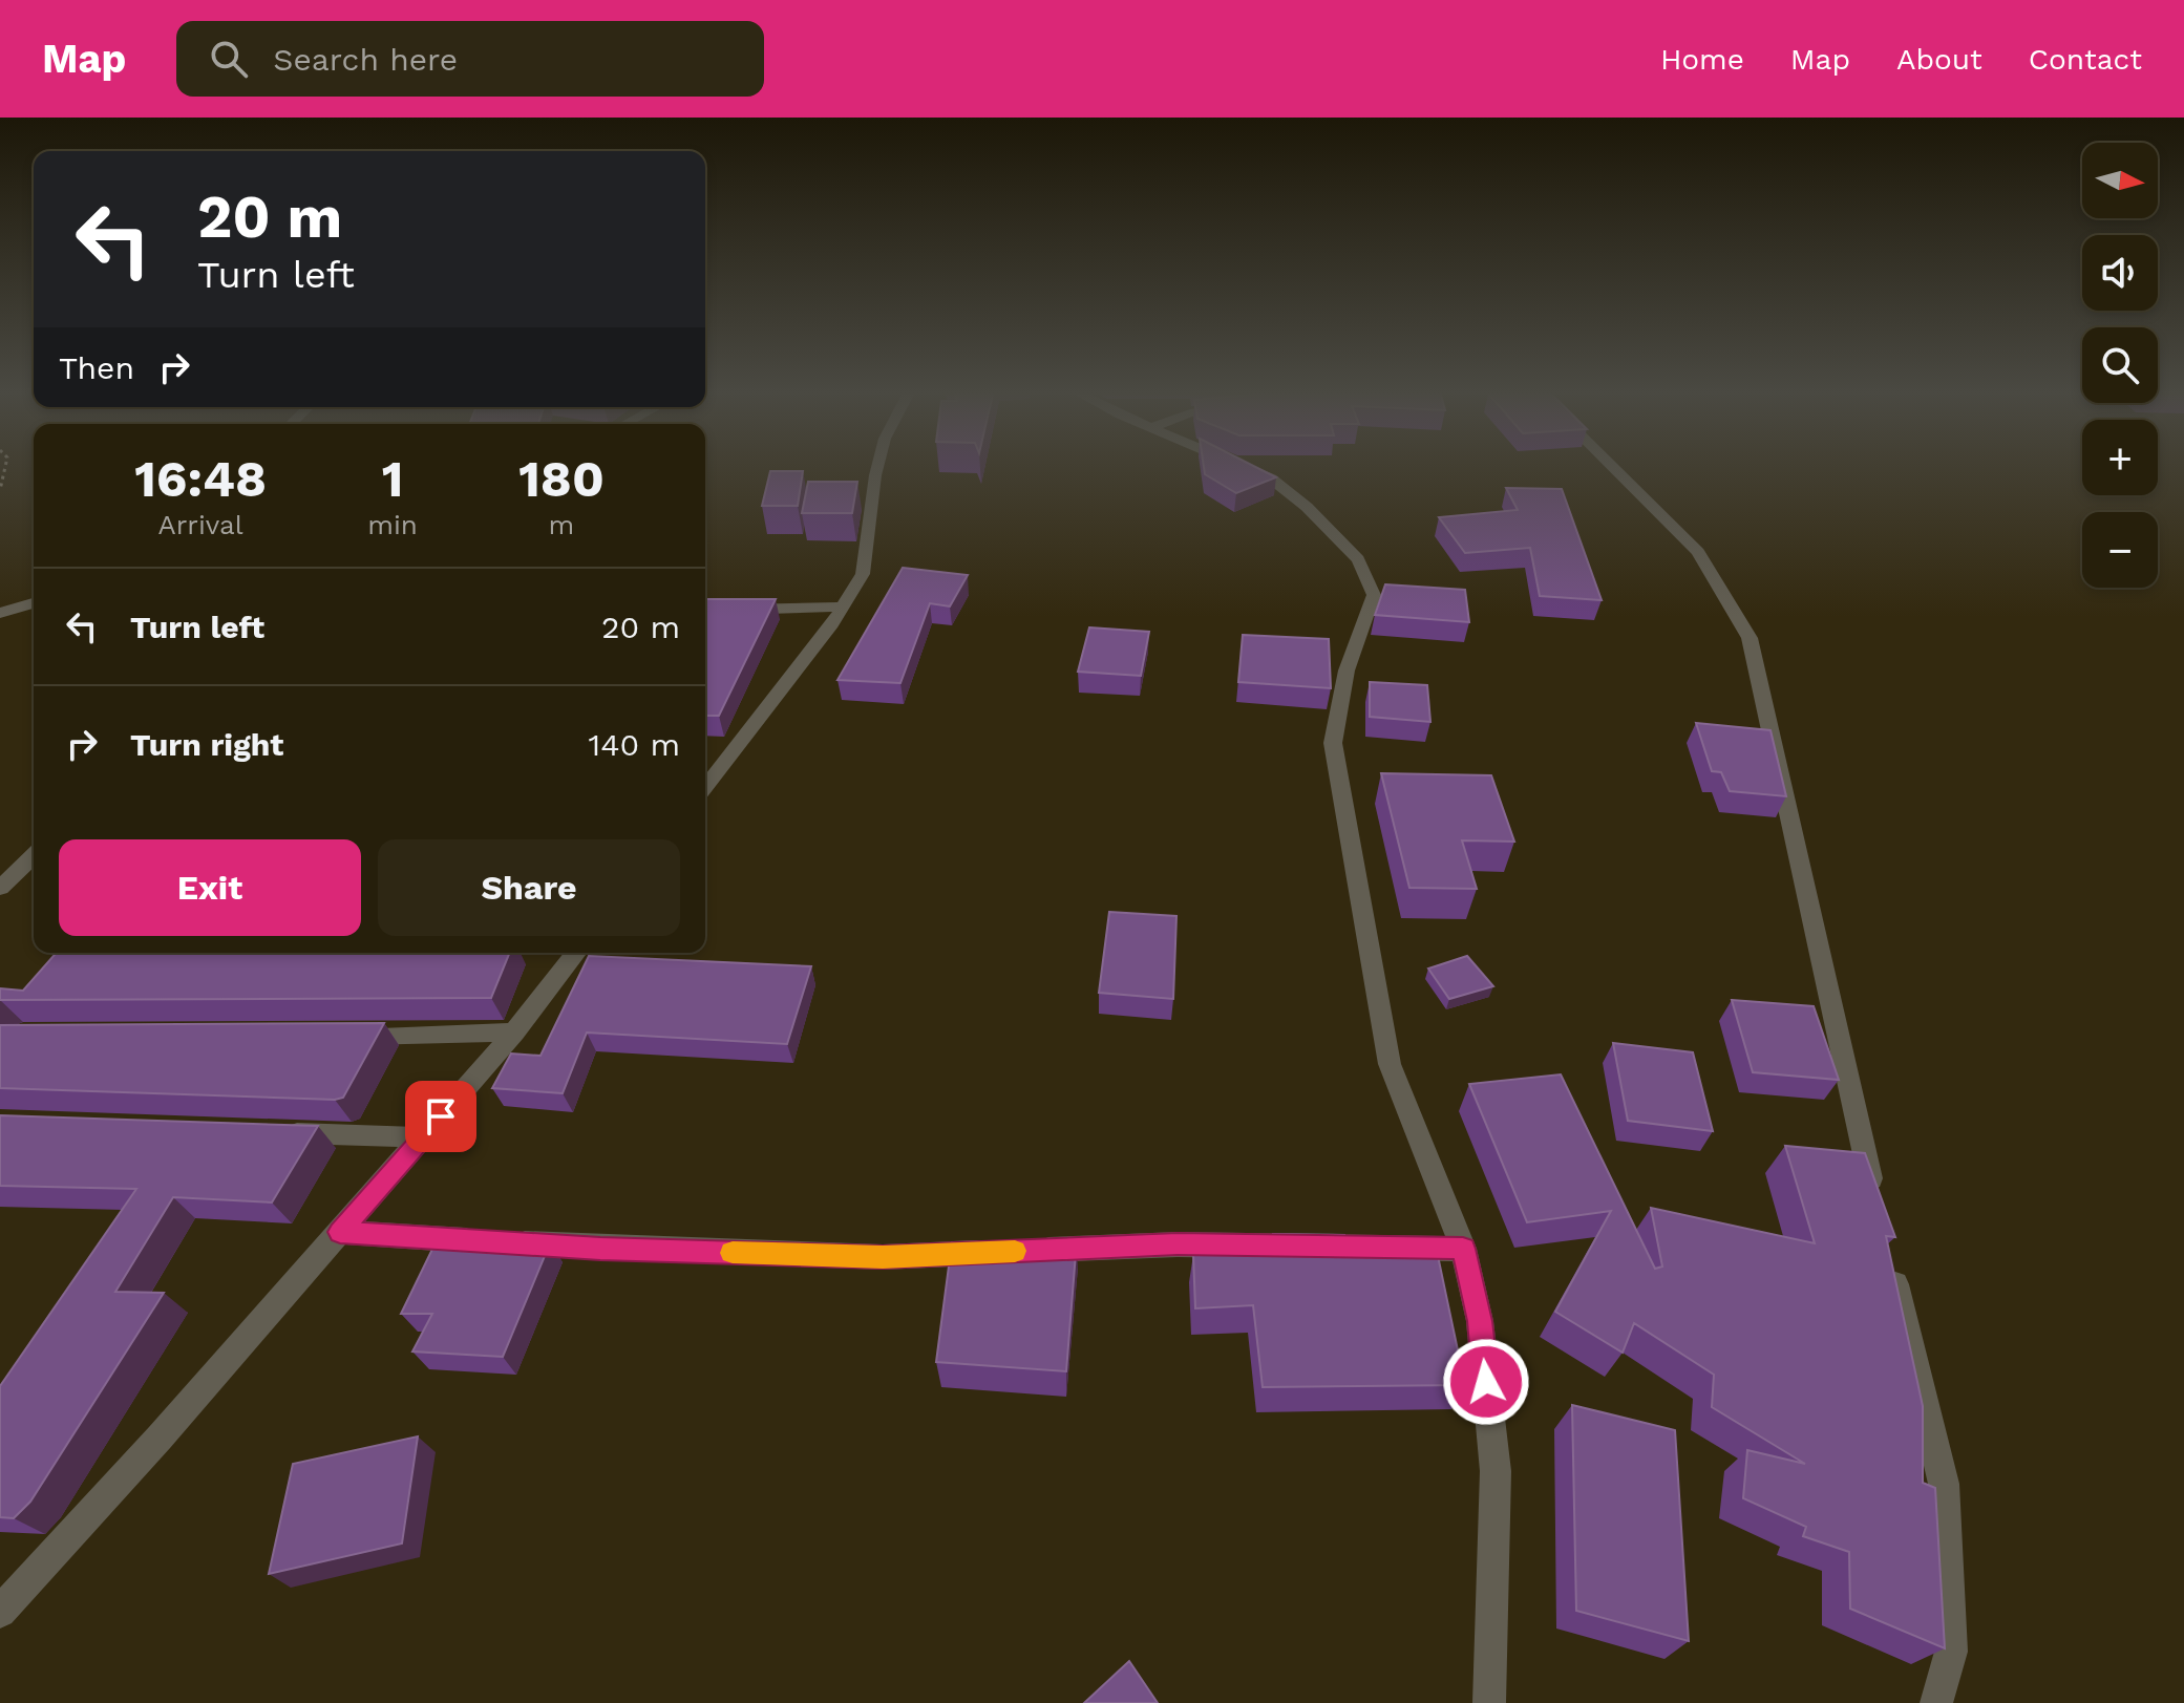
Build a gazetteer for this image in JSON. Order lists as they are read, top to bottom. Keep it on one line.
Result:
{"north":"right","page":{"header":"Map","search":"Search here","nav":["Home","Map","About","Contact"],"map_buttons":["+","−"],"turn":["20 m","Turn left"],"then":"Then","eta":["16:48","Arrival","1","min","180","m"],"list":[{"name":"Turn left","value":"20 m"},{"name":"Turn right","value":"140 m"}],"buttons":["Exit","Share"]}}
